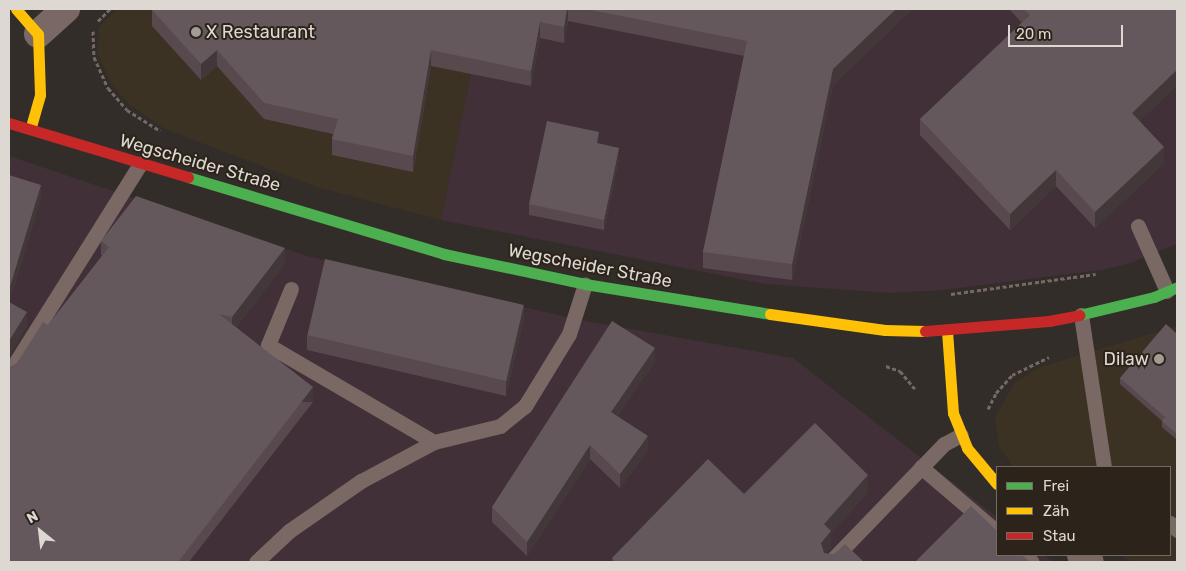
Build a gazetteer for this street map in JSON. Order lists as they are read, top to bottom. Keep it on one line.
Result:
{"streets":{"street":["Wegscheider Straße"]},"places":["X Restaurant","Dilaw"],"legend":["Frei","Zäh","Stau"],"scale_bar":"20 m","north":"top left"}
